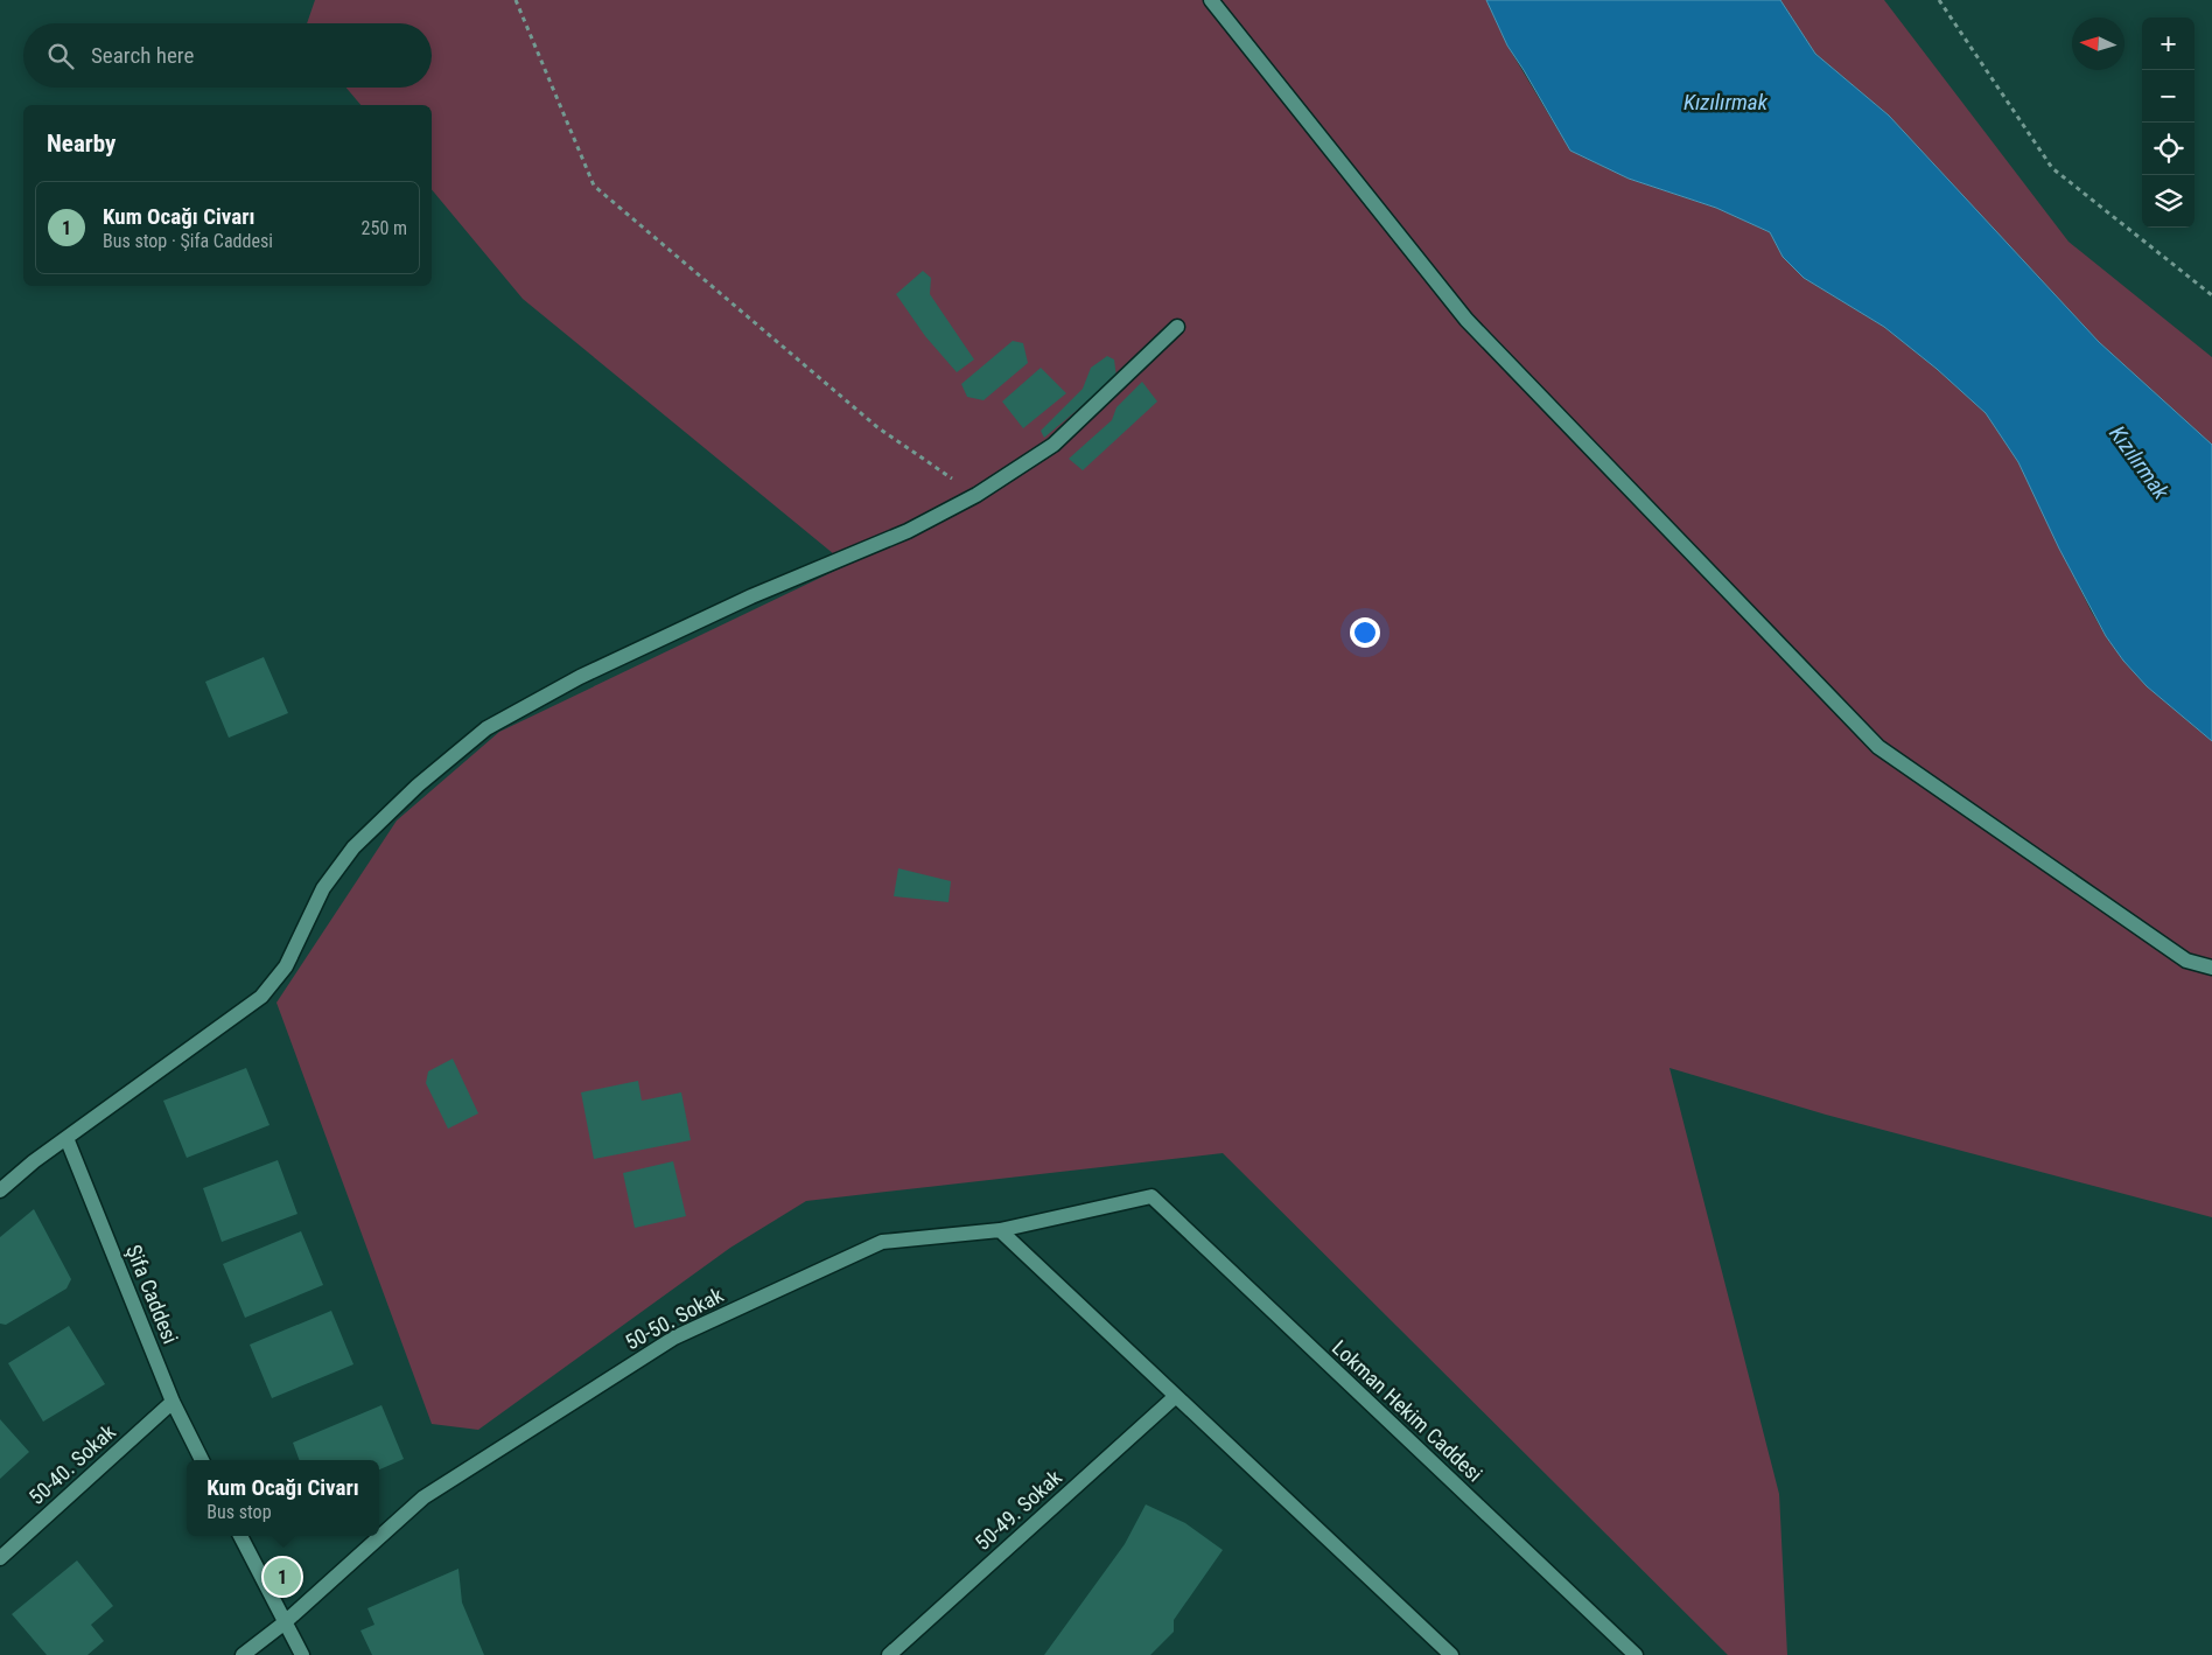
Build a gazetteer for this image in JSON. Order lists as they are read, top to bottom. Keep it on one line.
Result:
{"streets":{"street":["Şifa Caddesi","50-50. Sokak","Lokman Hekim Caddesi","50-40. Sokak","50-49. Sokak"]},"crossings":[["Şifa Caddesi","50-40. Sokak"],["50-50. Sokak","Lokman Hekim Caddesi"]],"water":["Kızılırmak"],"north":"left","page":{"map_buttons":["+","−"],"search":"Search here","heading":"Nearby","list":[{"mark":"1","name":"Kum Ocağı Civarı","note":"Bus stop · Şifa Caddesi","value":"250 m"}],"popup":["Kum Ocağı Civarı","Bus stop"],"pins":"1"}}
